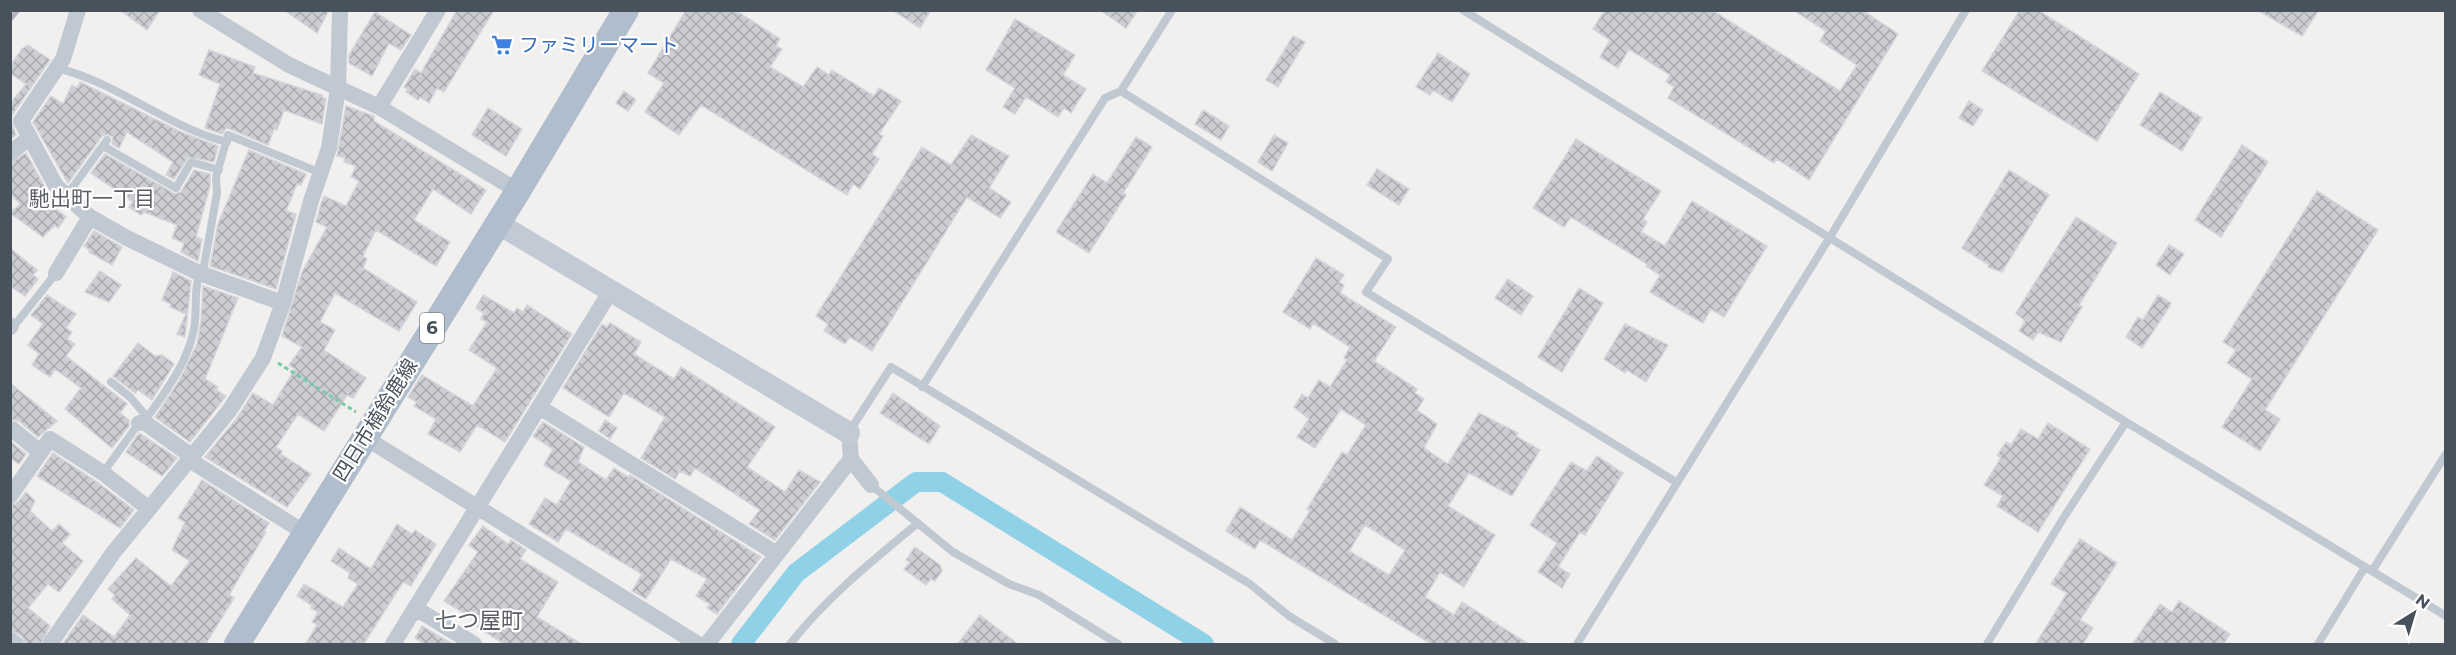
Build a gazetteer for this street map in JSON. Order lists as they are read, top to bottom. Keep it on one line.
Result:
{"streets":{"main road":["6","四日市楠鈴鹿線"]},"districts":["馳出町一丁目","七つ屋町"],"places":{"supermarket":["ファミリーマート"]},"north":"top right"}
